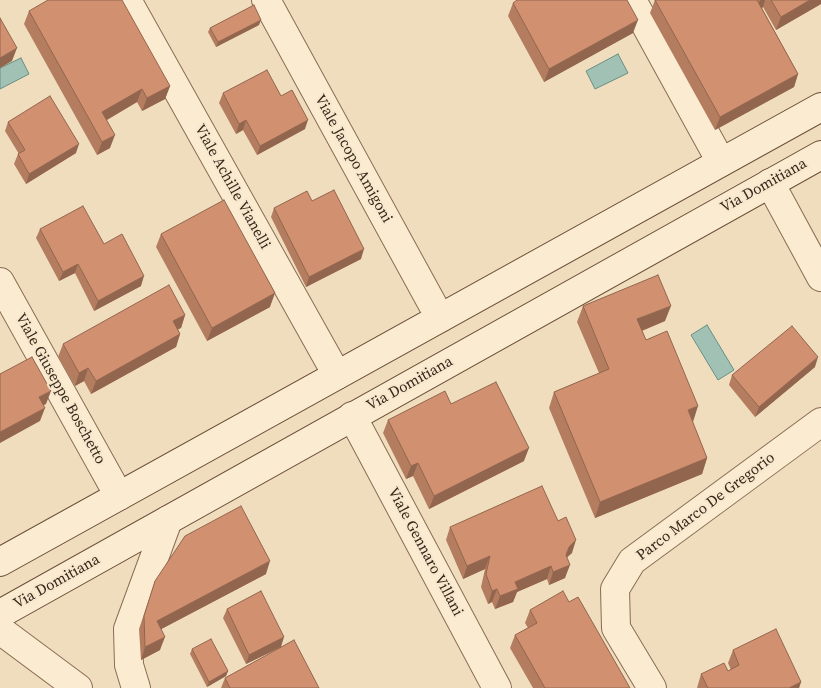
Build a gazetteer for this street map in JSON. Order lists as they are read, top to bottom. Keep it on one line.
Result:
{"streets":{"street":["Viale Jacopo Amigoni","Via Domitiana","Viale Achille Vianelli","Viale Giuseppe Boschetto","Parco Marco De Gregorio","Viale Gennaro Villani"]},"crossings":[["Via Domitiana","Viale Gennaro Villani"]]}
